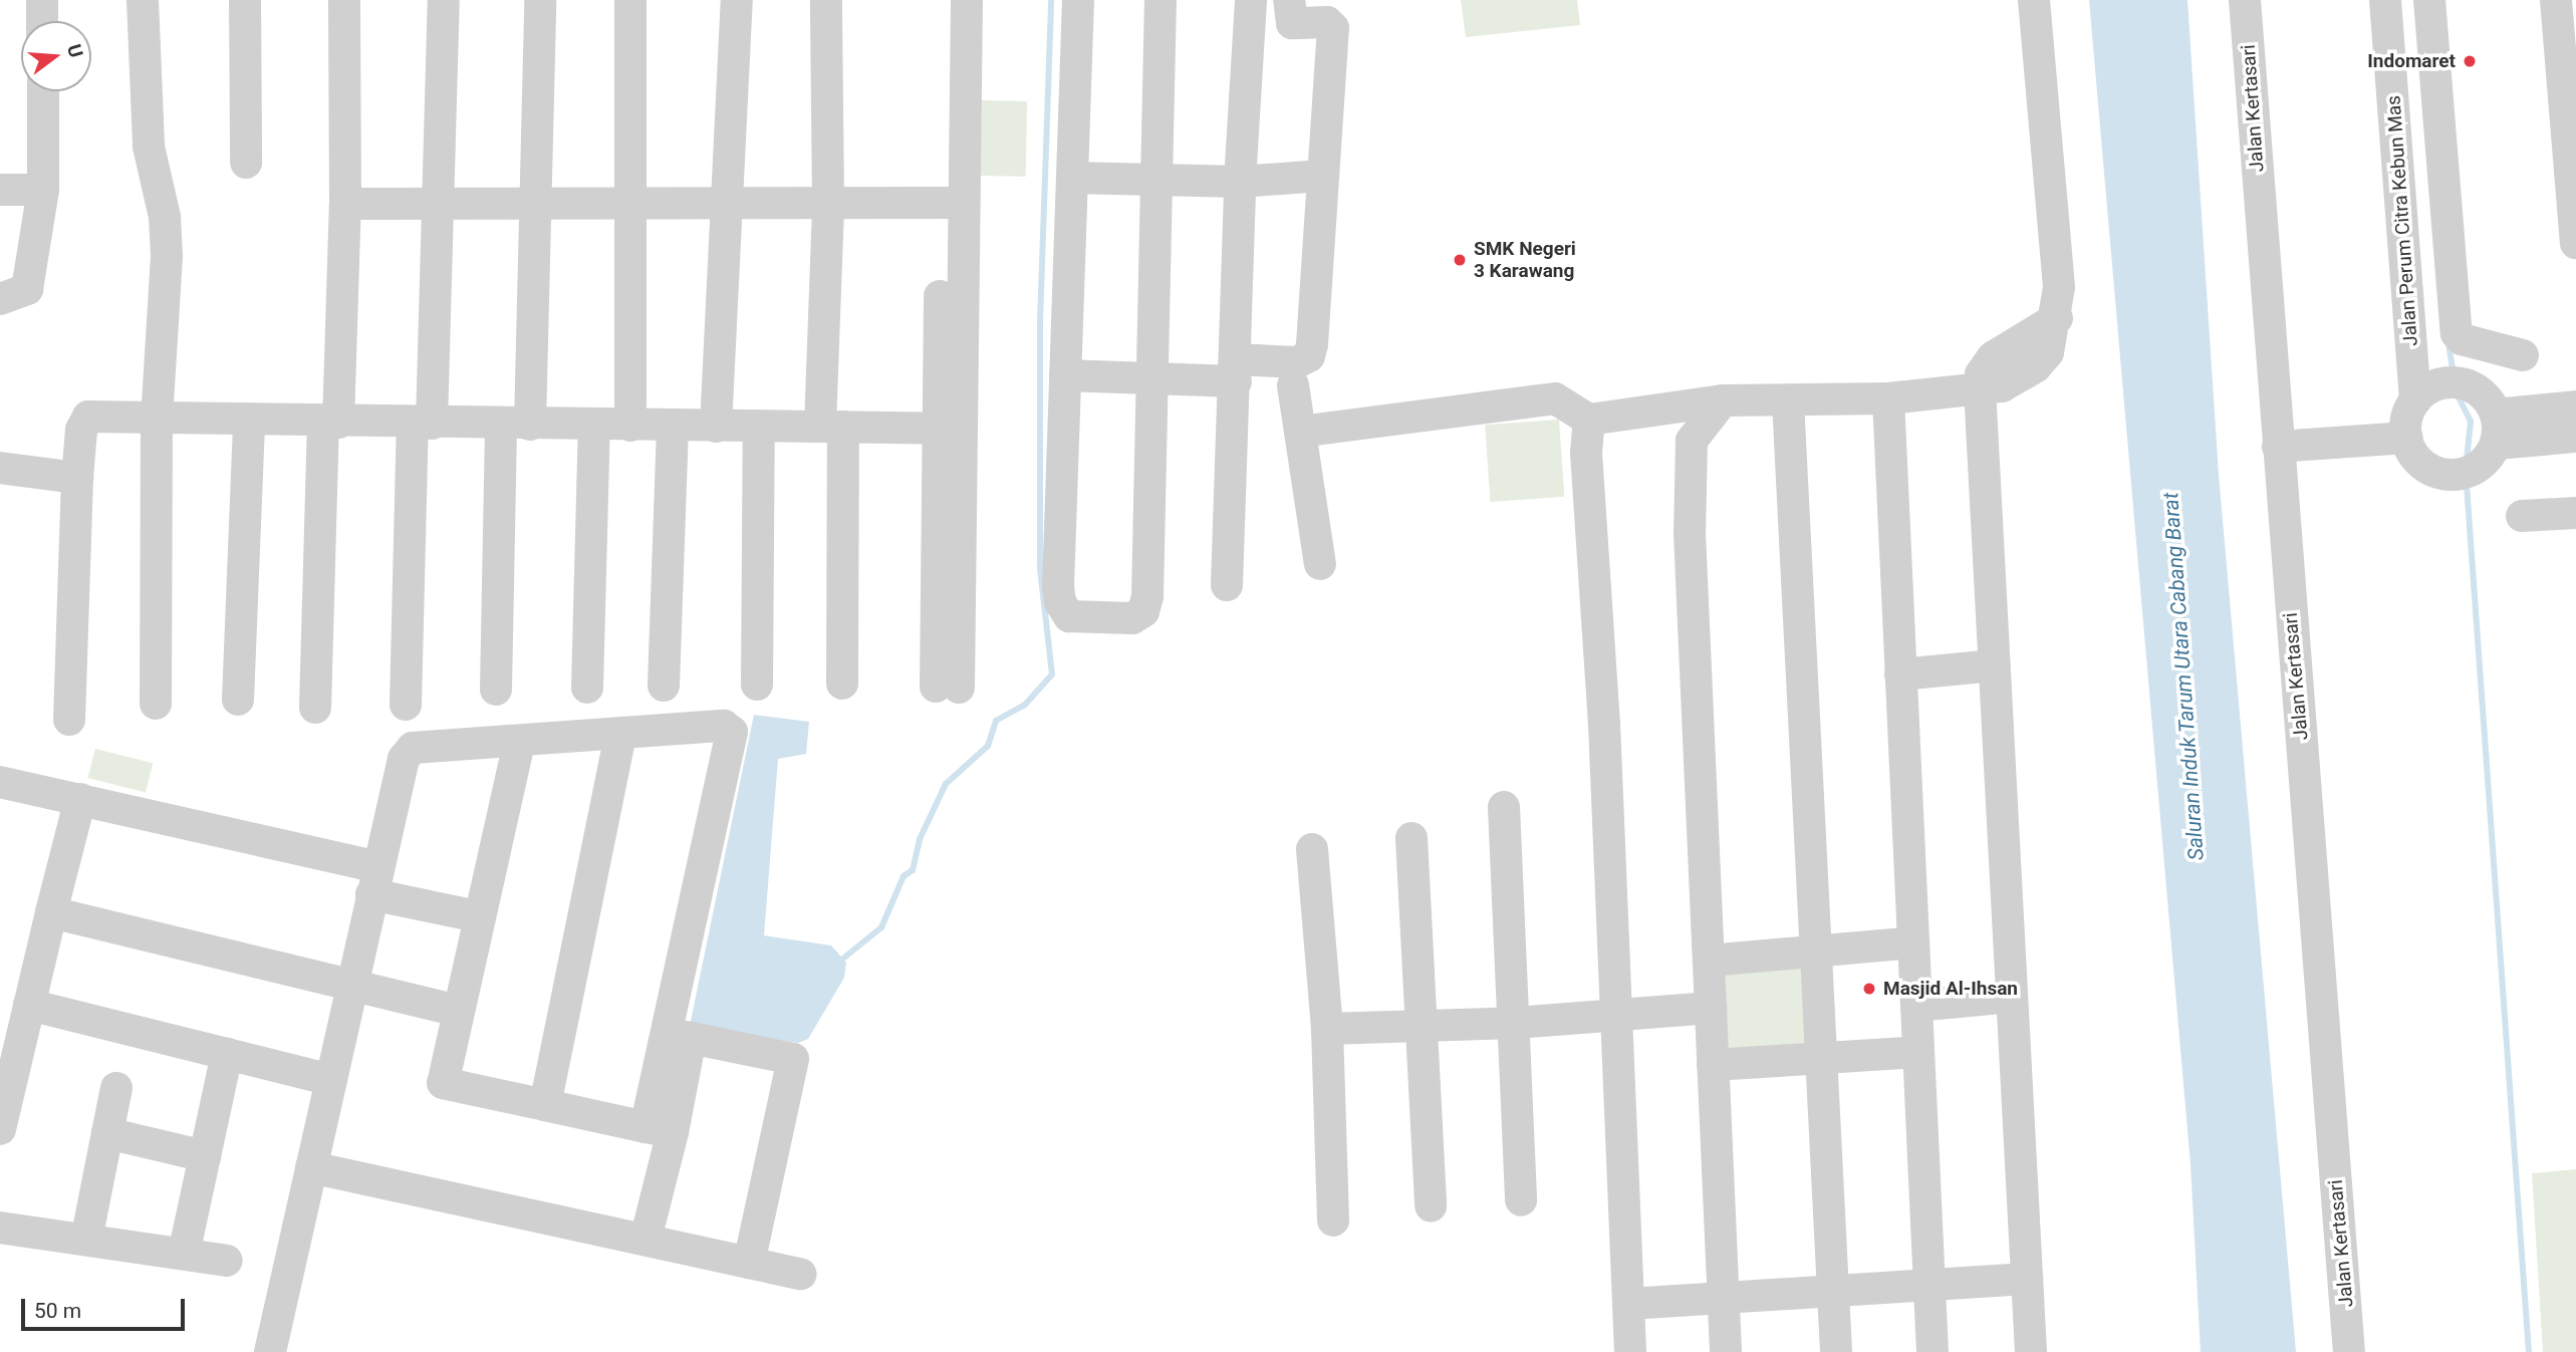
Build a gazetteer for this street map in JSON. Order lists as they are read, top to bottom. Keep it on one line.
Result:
{"streets":{"street":["Jalan Kertasari","Jalan Perum Citra Kebun Mas"]},"water":["Saluran Induk Tarum Utara Cabang Barat"],"places":["Indomaret","SMK Negeri 3 Karawang","Masjid Al-Ihsan"],"scale_bar":"50 m","north":"right"}
